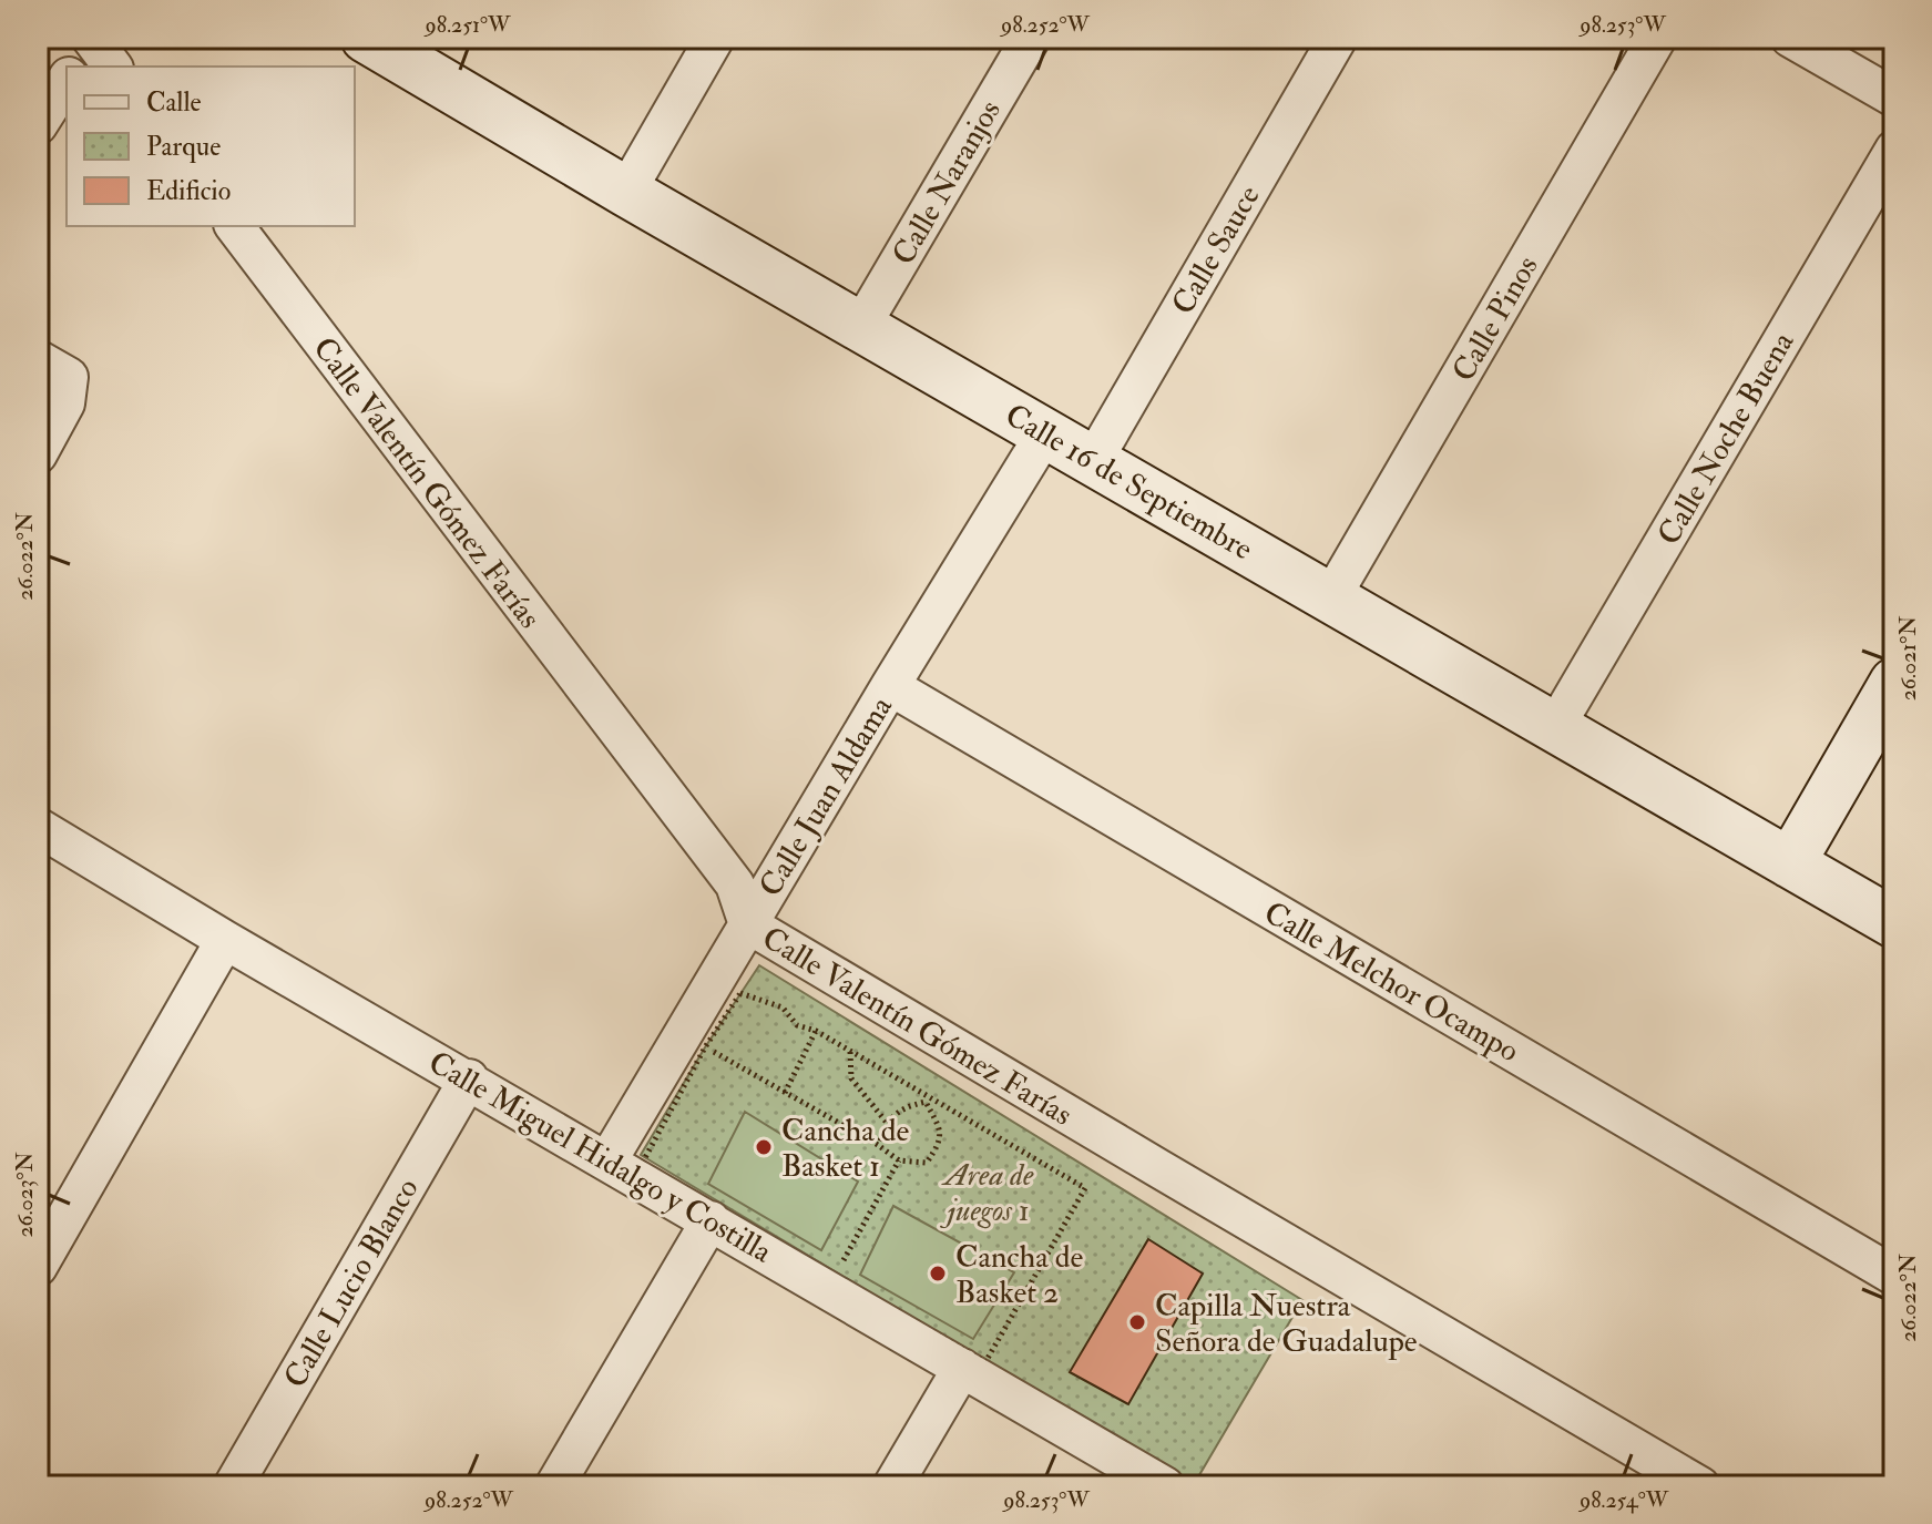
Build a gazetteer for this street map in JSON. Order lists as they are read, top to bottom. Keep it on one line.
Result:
{"streets":{"street":["Calle Naranjos","Calle Sauce","Calle Pinos","Calle Noche Buena","Calle 16 de Septiembre","Calle Valentín Gómez Farías","Calle Juan Aldama","Calle Melchor Ocampo","Calle Miguel Hidalgo y Costilla","Calle Lucio Blanco"]},"crossings":[["Calle Naranjos","Calle 16 de Septiembre"],["Calle Sauce","Calle 16 de Septiembre"],["Calle Pinos","Calle 16 de Septiembre"],["Calle Noche Buena","Calle 16 de Septiembre"],["Calle 16 de Septiembre","Calle Juan Aldama"],["Calle Valentín Gómez Farías","Calle Juan Aldama"],["Calle Juan Aldama","Calle Melchor Ocampo"],["Calle Juan Aldama","Calle Miguel Hidalgo y Costilla"],["Calle Miguel Hidalgo y Costilla","Calle Lucio Blanco"]],"parks":["Area de juegos 1"],"places":["Cancha de Basket 1","Cancha de Basket 2","Capilla Nuestra Señora de Guadalupe"],"legend":["Calle","Parque","Edificio"],"coordinates":["98.251°W","98.252°W","98.253°W","26.022°N","26.021°N","26.023°N","98.254°W"]}
